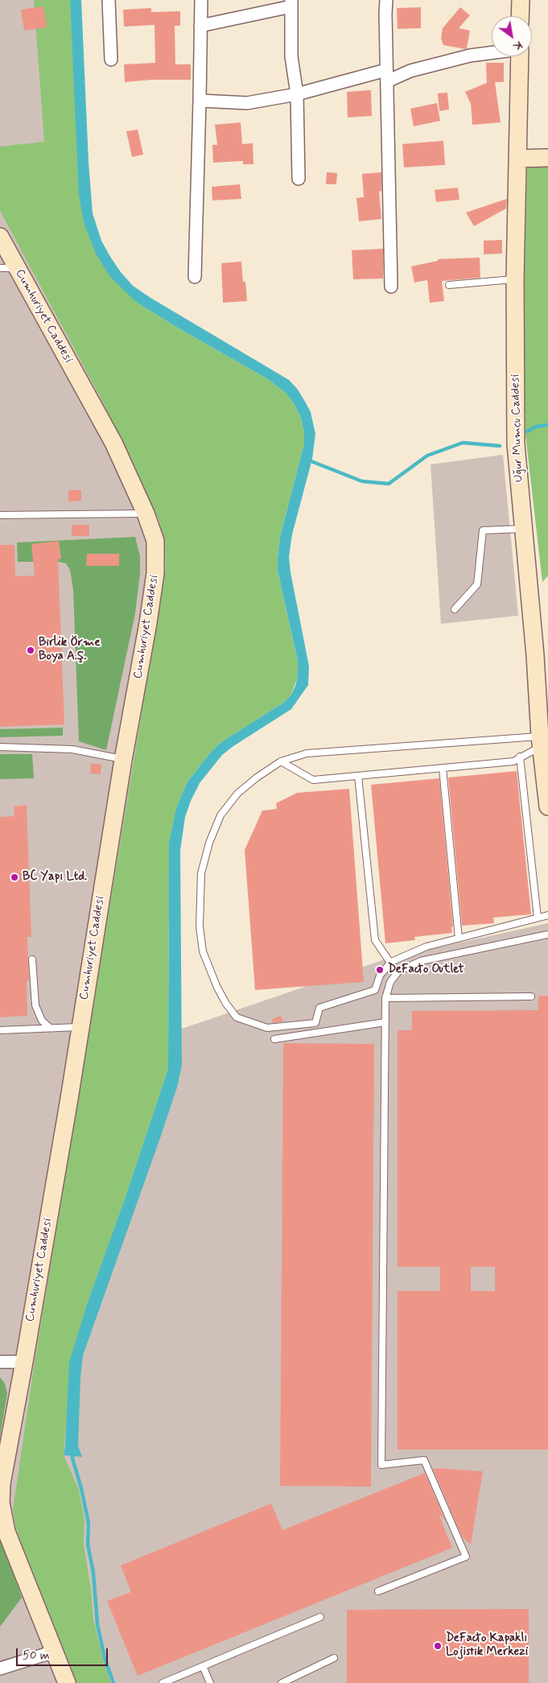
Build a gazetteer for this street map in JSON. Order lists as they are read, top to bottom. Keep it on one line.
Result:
{"streets":{"street":["Cumhuriyet Caddesi","Uğur Mumcu Caddesi"]},"places":["Birlik Örme Boya A.Ş.","BC Yapı Ltd.","DeFacto Outlet","DeFacto Kapaklı Lojistik Merkezi"],"scale_bar":"50 m","north":"bottom right"}
